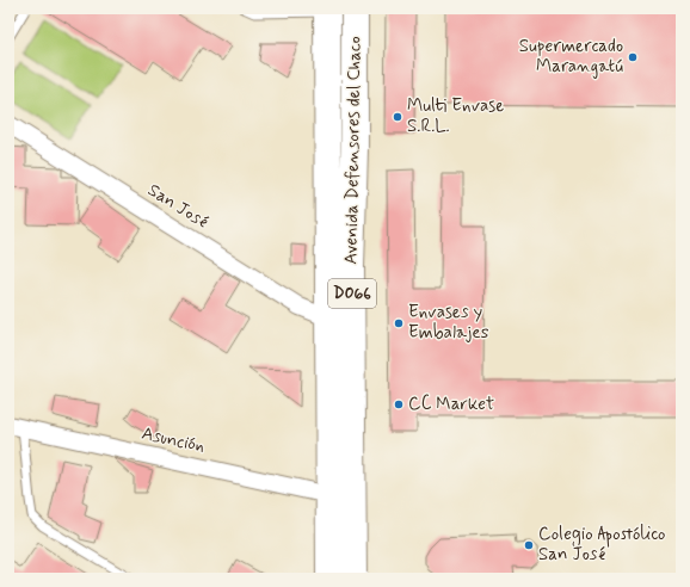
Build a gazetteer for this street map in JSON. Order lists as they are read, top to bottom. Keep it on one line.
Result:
{"streets":{"highway":["Avenida Defensores del Chaco","D066"],"street":["San José","Asunción"]},"crossings":[["Avenida Defensores del Chaco","San José"],["Avenida Defensores del Chaco","Asunción"]],"places":["Supermercado Marangatú","Multi Envase S.R.L.","Envases y Embalajes","CC Market","Colegio Apostólico San José"]}
